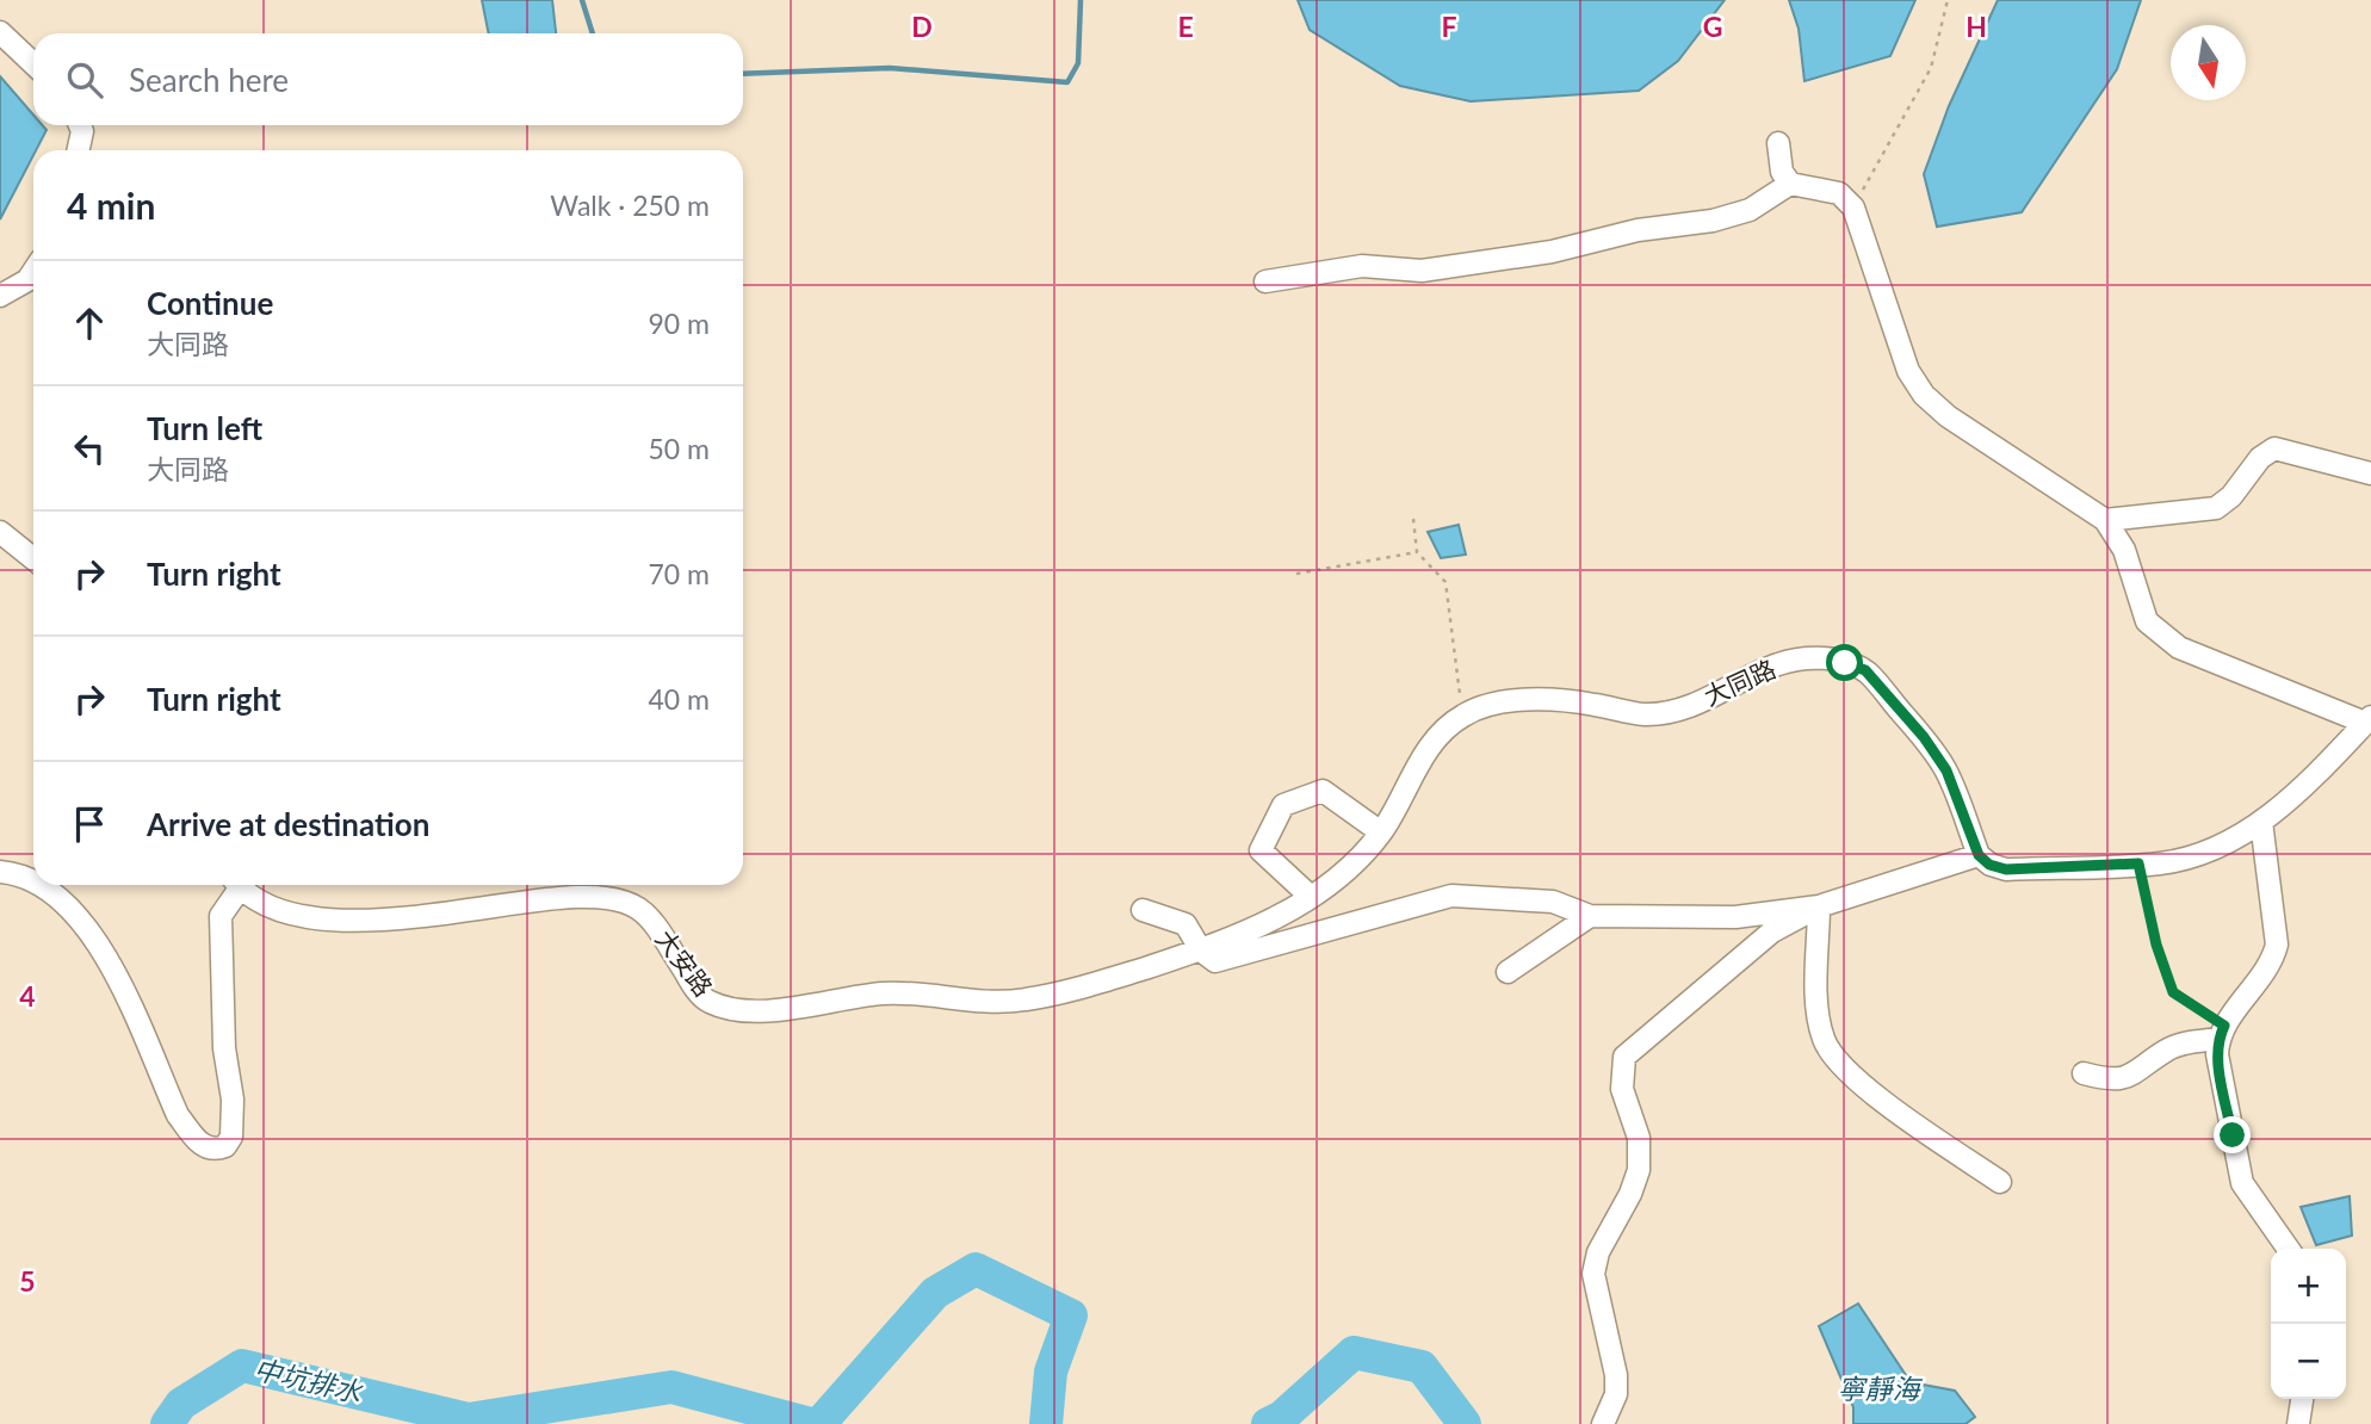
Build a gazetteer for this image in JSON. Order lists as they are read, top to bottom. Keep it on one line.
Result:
{"streets":{"street":["大同路","大安路"]},"crossings":[["大同路","大安路"]],"water":["中坑排水","寧靜海"],"north":"bottom","page":{"search":"Search here","heading":["4 min","Walk · 250 m"],"list":[["Continue","大同路","90 m"],["Turn left","大同路","50 m"],["Turn right","70 m"],["Turn right","40 m"],"Arrive at destination"],"map_buttons":["+","−"]},"grid":{"columns":["D","E","F","G","H"],"rows":["4","5"]}}
